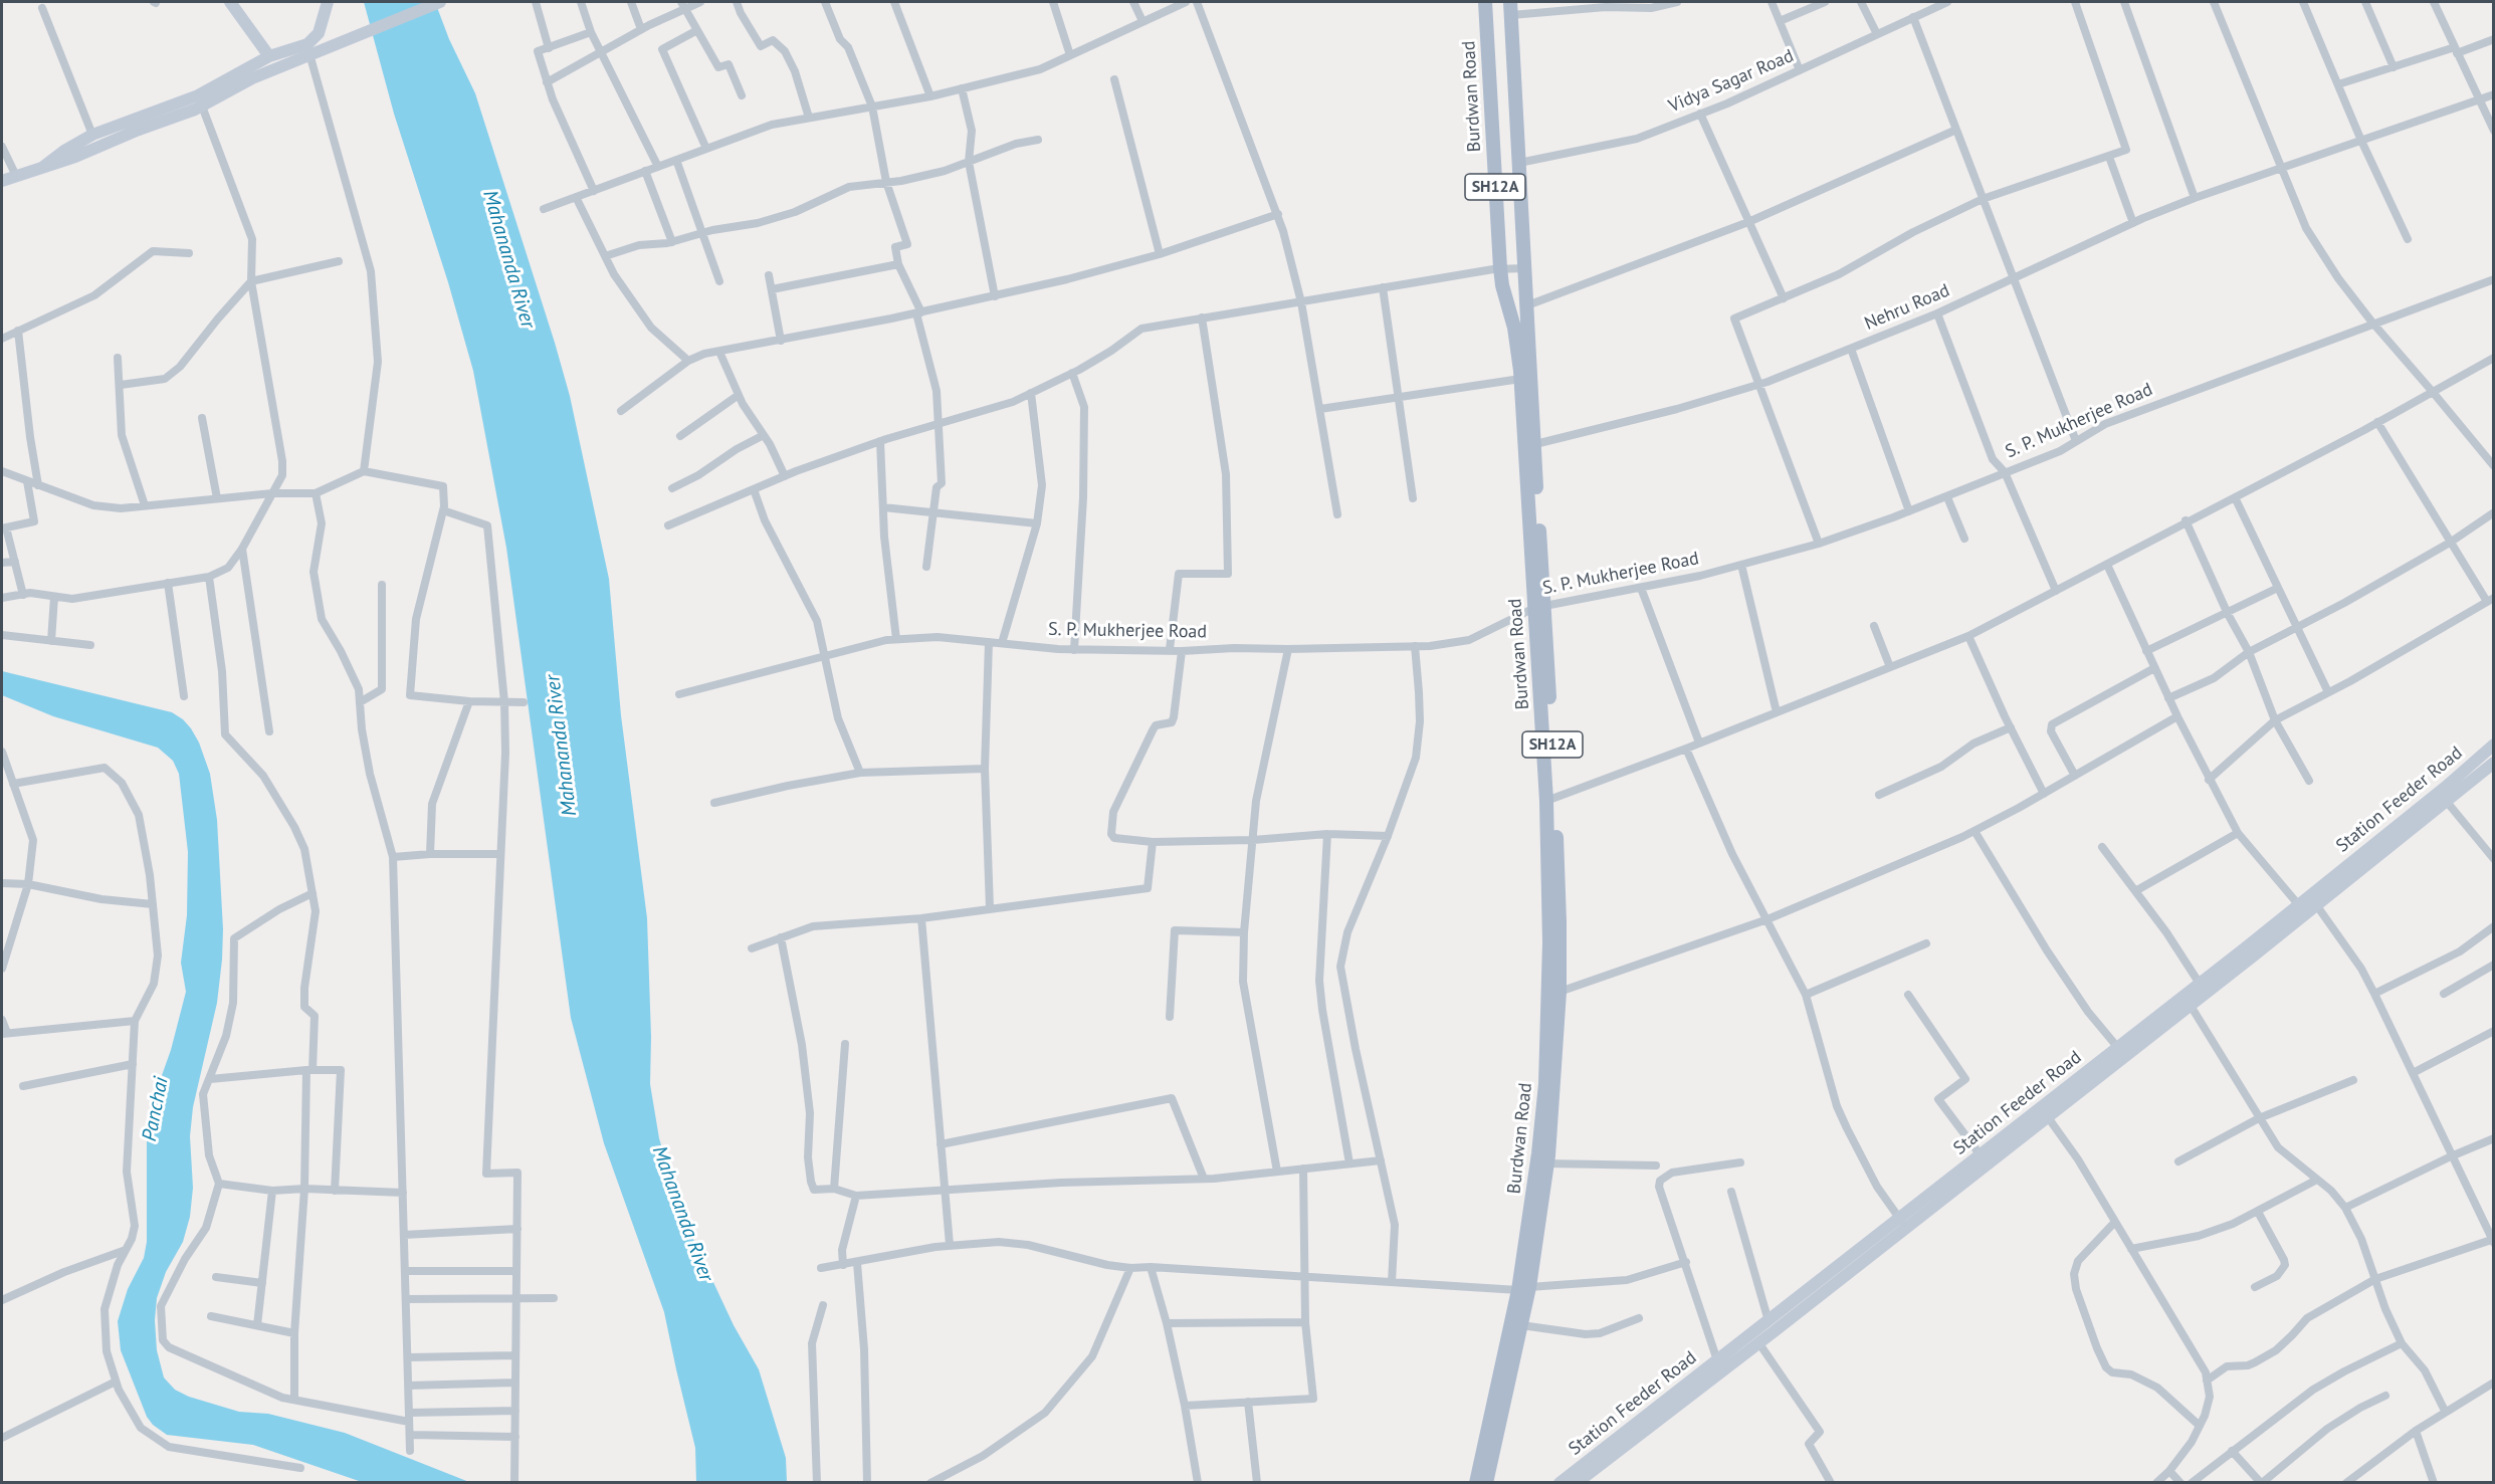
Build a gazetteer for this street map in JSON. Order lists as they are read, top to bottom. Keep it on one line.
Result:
{"streets":{"main road":["Burdwan Road","SH12A"],"street":["Vidya Sagar Road","Nehru Road","S. P. Mukherjee Road","Station Feeder Road"]},"crossings":[["Vidya Sagar Road","Burdwan Road"],["Burdwan Road","Nehru Road"],["Burdwan Road","S. P. Mukherjee Road"]],"water":["Mahananda River","Panchai"]}
